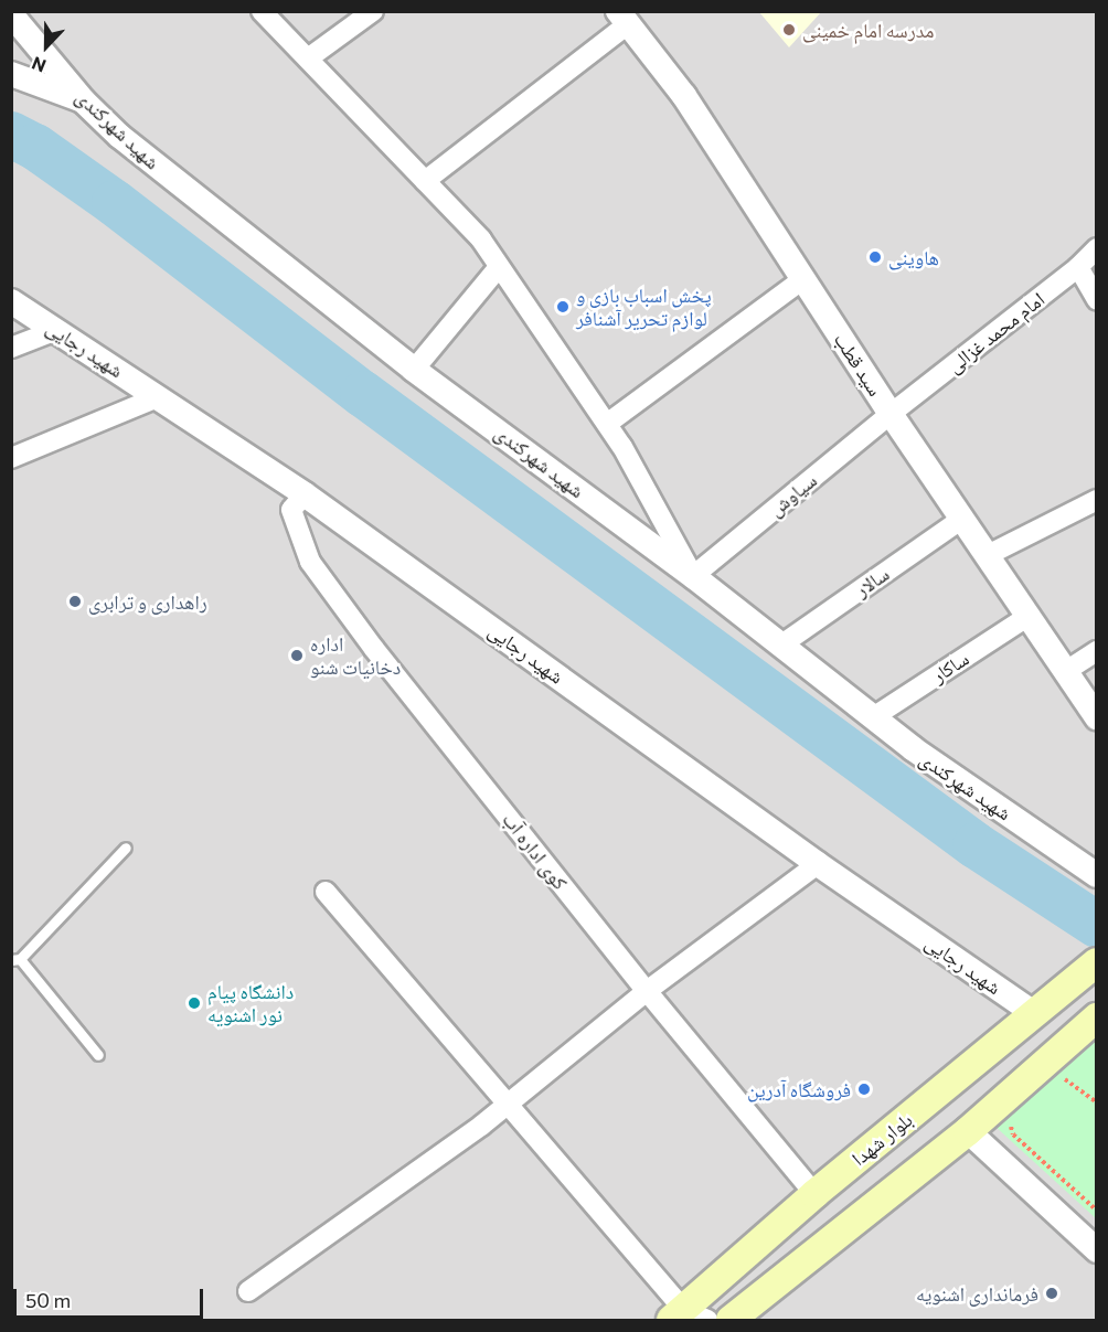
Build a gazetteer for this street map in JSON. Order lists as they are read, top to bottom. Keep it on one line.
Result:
{"streets":{"main road":["بلوار شهدا"],"street":["شهید شهرکندی","امام محمد غزالی","شهید رجایی","سید قطب","سیاوش","سالار","ساکار","کوی اداره آب"]},"crossings":[["شهید شهرکندی","سیاوش"],["شهید شهرکندی","سالار"],["شهید شهرکندی","ساکار"],["امام محمد غزالی","سید قطب"],["امام محمد غزالی","سیاوش"],["شهید رجایی","کوی اداره آب"],["شهید رجایی","بلوار شهدا"],["سید قطب","سیاوش"],["سید قطب","سالار"],["سید قطب","ساکار"],["کوی اداره آب","بلوار شهدا"]],"places":["مدرسه امام خمینی","هاوینی","پخش اسباب بازی و لوازم تحریر آشنافر","راهداری و ترابری","اداره دخانیات شنو","دانشگاه پیام نور اشنویه","فروشگاه آدرین","فرمانداری اشنویه"],"scale_bar":"50 m","north":"bottom"}
